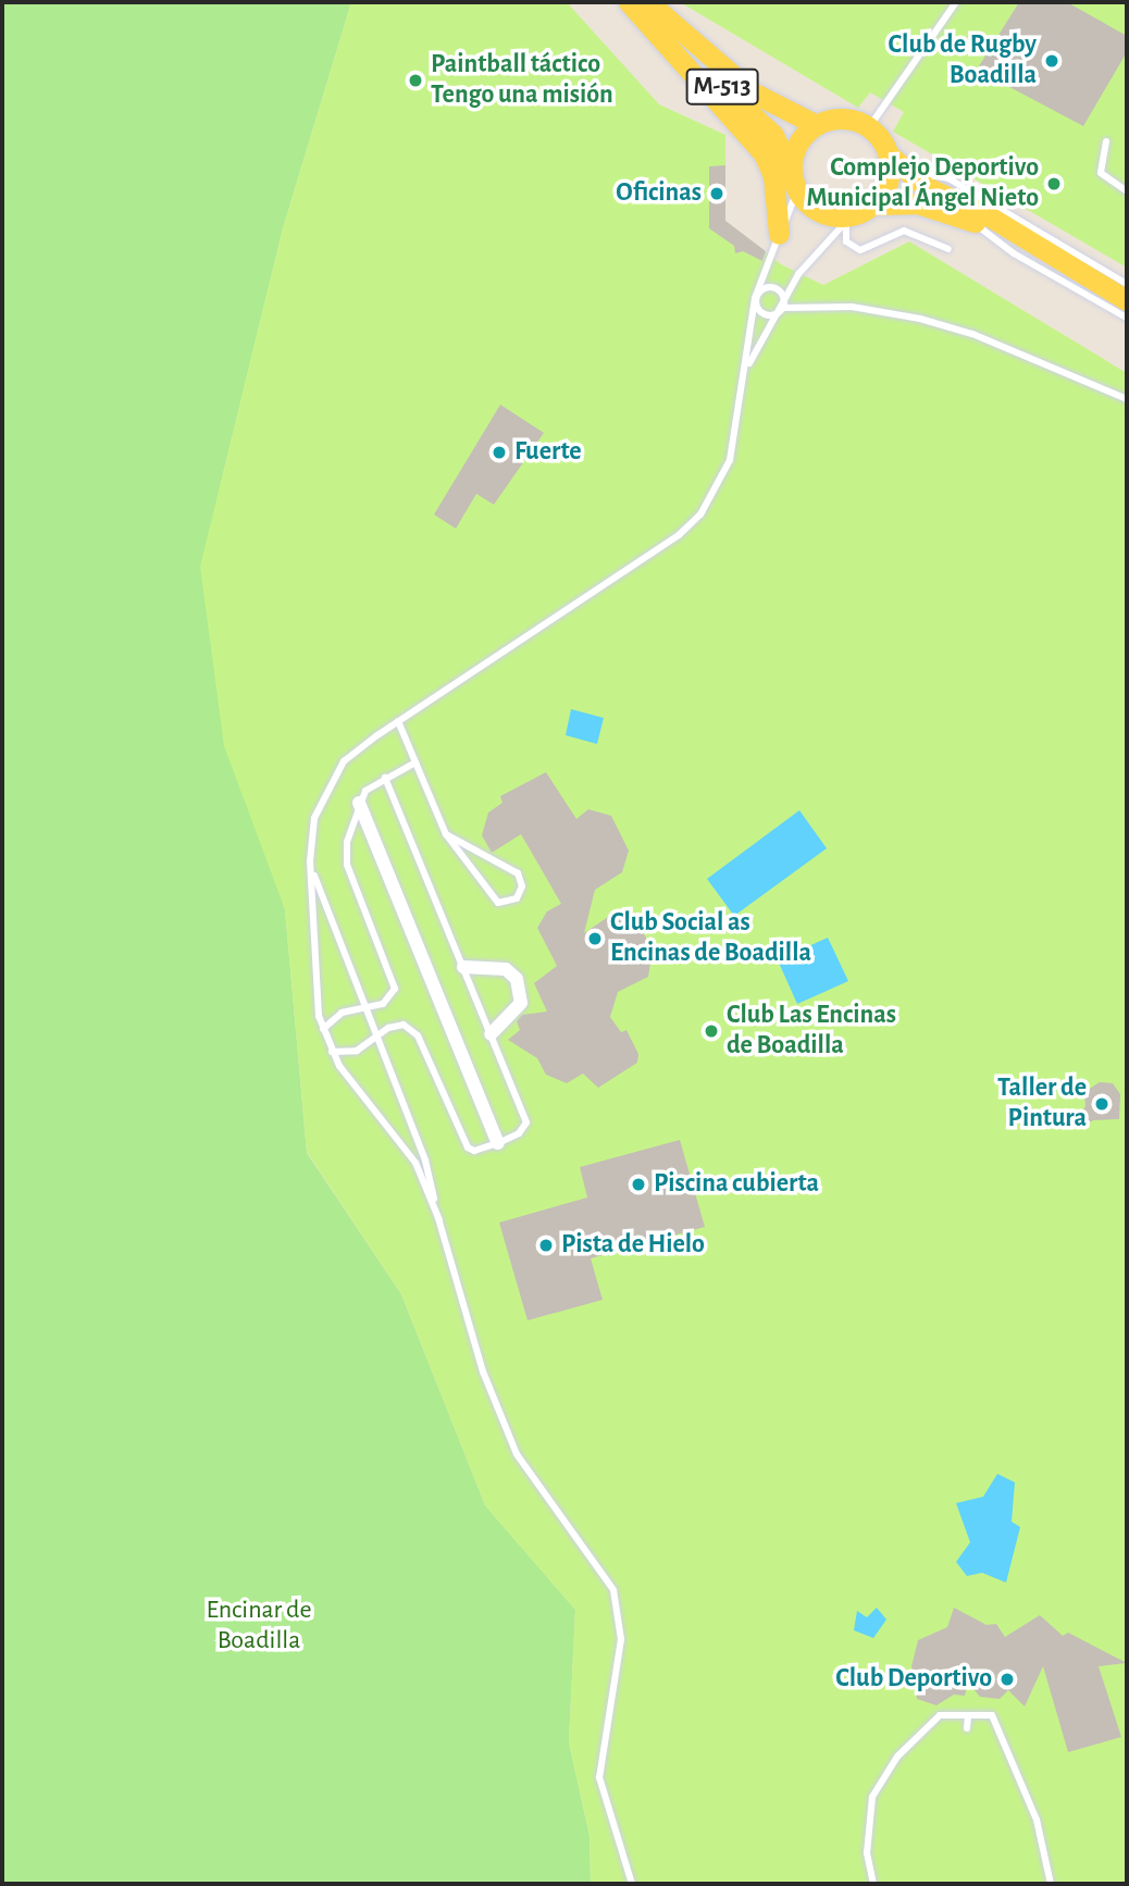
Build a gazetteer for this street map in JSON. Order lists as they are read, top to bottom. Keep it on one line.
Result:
{"streets":{"main road":["M-513"]},"parks":["Encinar de Boadilla"],"places":["Club de Rugby Boadilla","Paintball táctico Tengo una misión","Complejo Deportivo Municipal Ángel Nieto","Oficinas","Fuerte","Club Social as Encinas de Boadilla","Club Las Encinas de Boadilla","Taller de Pintura","Piscina cubierta","Pista de Hielo","Club Deportivo"]}
